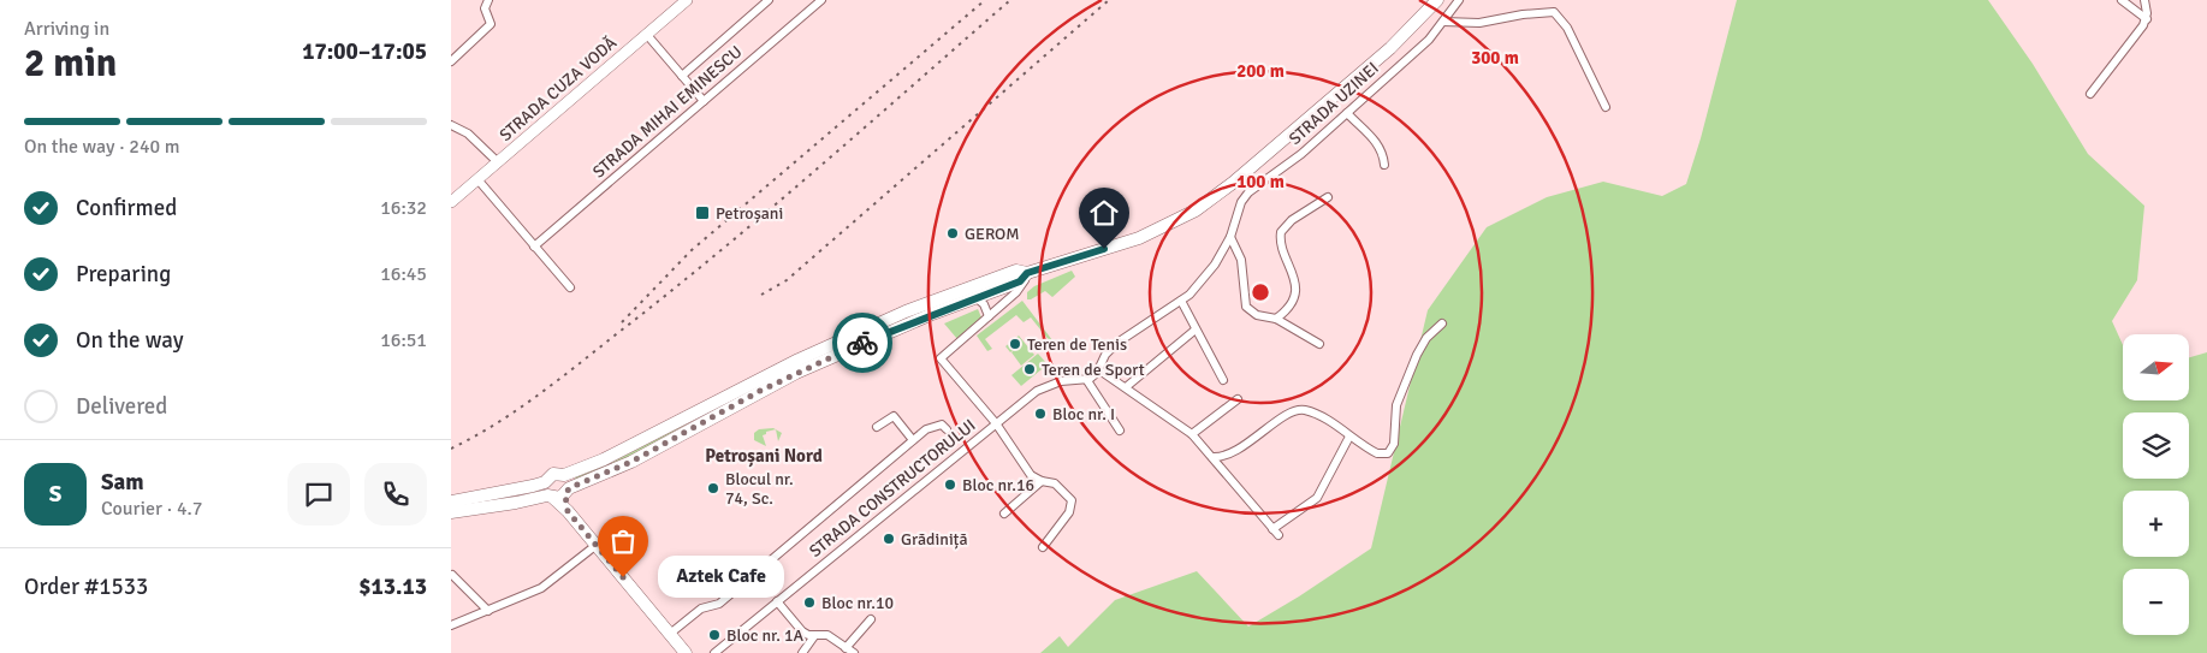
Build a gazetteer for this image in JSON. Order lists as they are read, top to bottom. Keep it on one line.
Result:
{"streets":{"main road":["STRADA CUZA VODĂ"],"street":["STRADA UZINEI","STRADA MIHAI EMINESCU","STRADA CONSTRUCTORULUI"]},"districts":["Petroșani Nord"],"places":{"transit":["Petroșani"],"other":["GEROM","Teren de Tenis","Teren de Sport","Bloc nr. I","Bloc nr.16","Blocul nr. 74, Sc.","Grădiniță","Aztek Cafe","Bloc nr.10","Bloc nr. 1A"]},"north":"right","page":{"heading":["2 min","Arriving in","17:00–17:05"],"panel":["Sam","Courier · 4.7","Order #1533","$13.13"],"bar":"On the way · 240 m","list":[["Confirmed","16:32"],["Preparing","16:45"],["On the way","16:51"],"Delivered"],"map_buttons":["+","−"],"round":"S","bubble":"Aztek Cafe"},"rings":["300 m","200 m","100 m"]}
